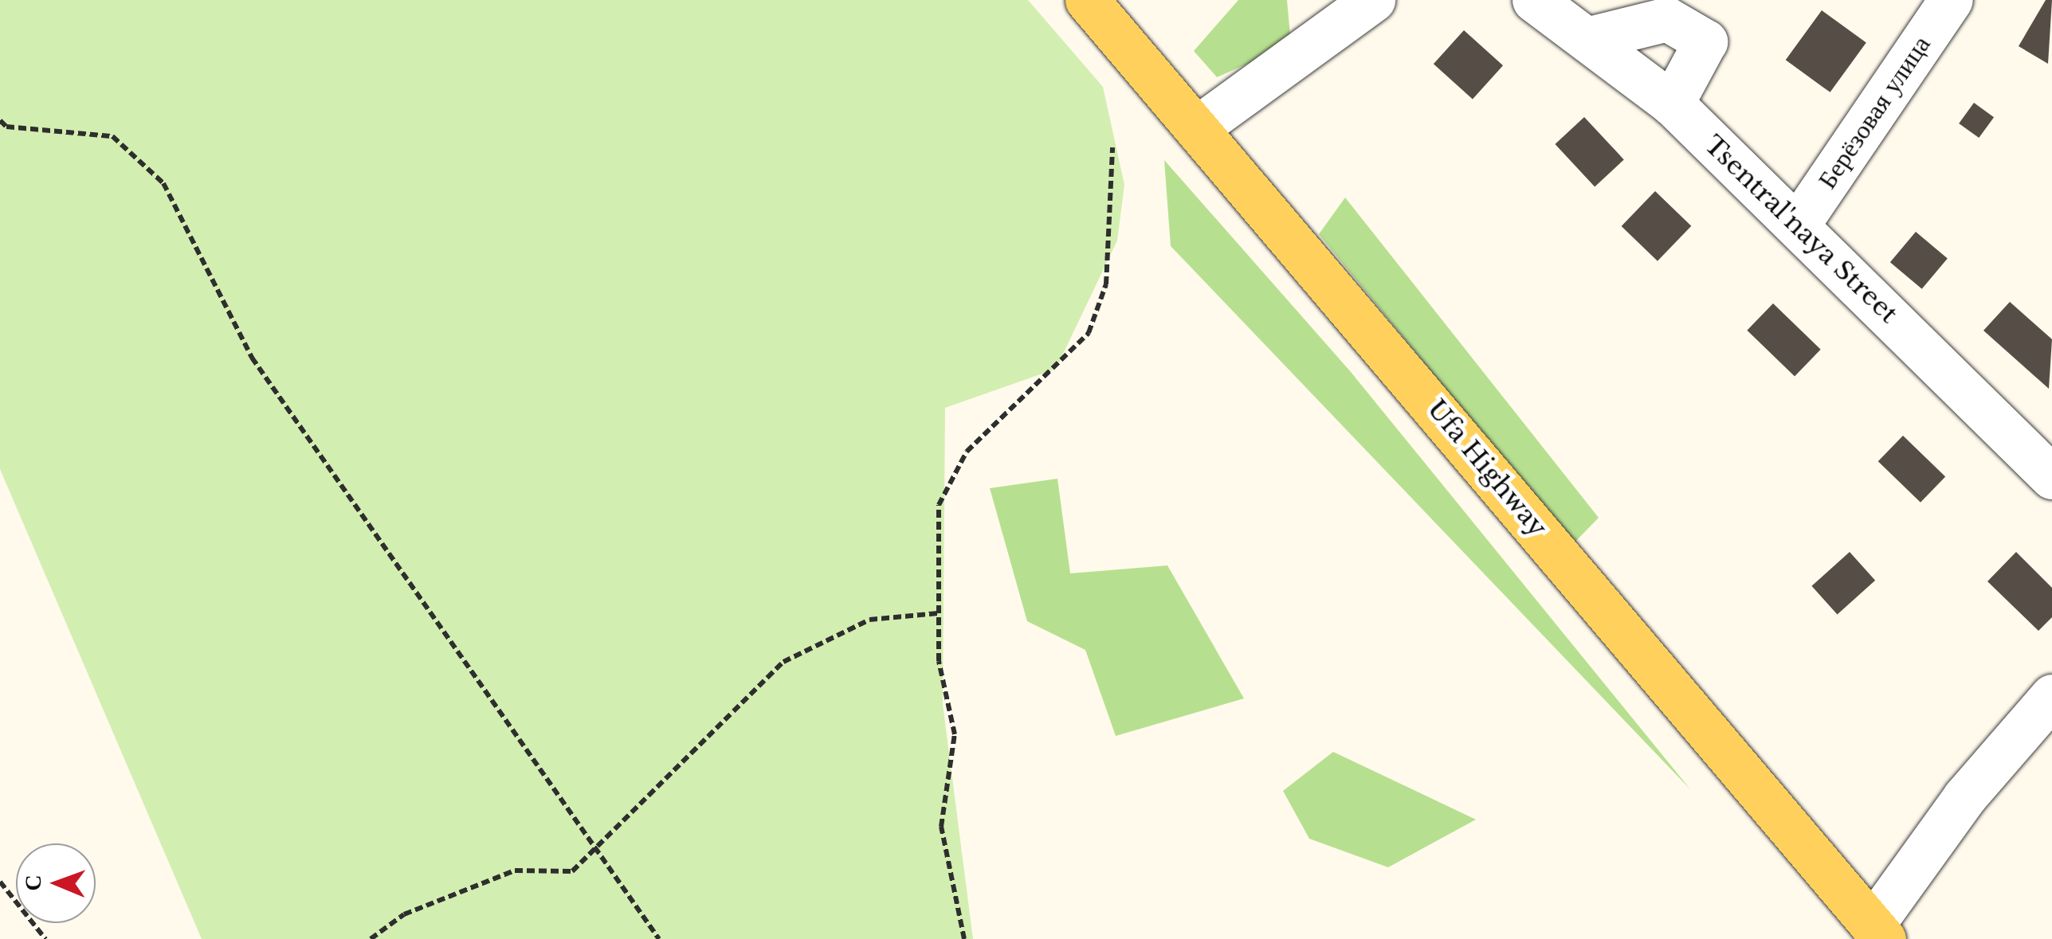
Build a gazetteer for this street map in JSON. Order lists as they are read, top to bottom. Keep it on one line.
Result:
{"streets":{"main road":["Ufa Highway"],"street":["Берёзовая улица","Tsentral'naya Street"]},"crossings":[["Берёзовая улица","Tsentral'naya Street"]],"north":"left"}
